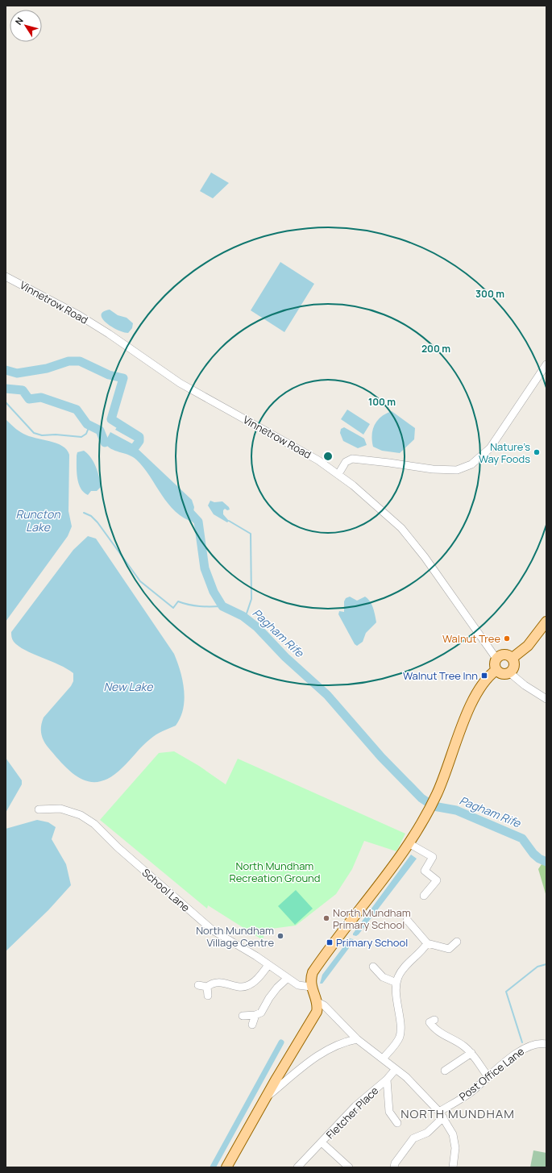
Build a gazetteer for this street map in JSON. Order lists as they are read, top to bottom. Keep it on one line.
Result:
{"streets":{"street":["Vinnetrow Road","School Lane","Post Office Lane","Fletcher Place"]},"districts":["NORTH MUNDHAM"],"water":["Runcton Lake","Pagham Rife","New Lake"],"parks":["North Mundham Recreation Ground"],"places":{"other":["Nature’s Way Foods","Walnut Tree","North Mundham Primary School","North Mundham Village Centre"],"transit":["Walnut Tree Inn","Primary School"]},"north":"top left","rings":["300 m","200 m","100 m"]}
